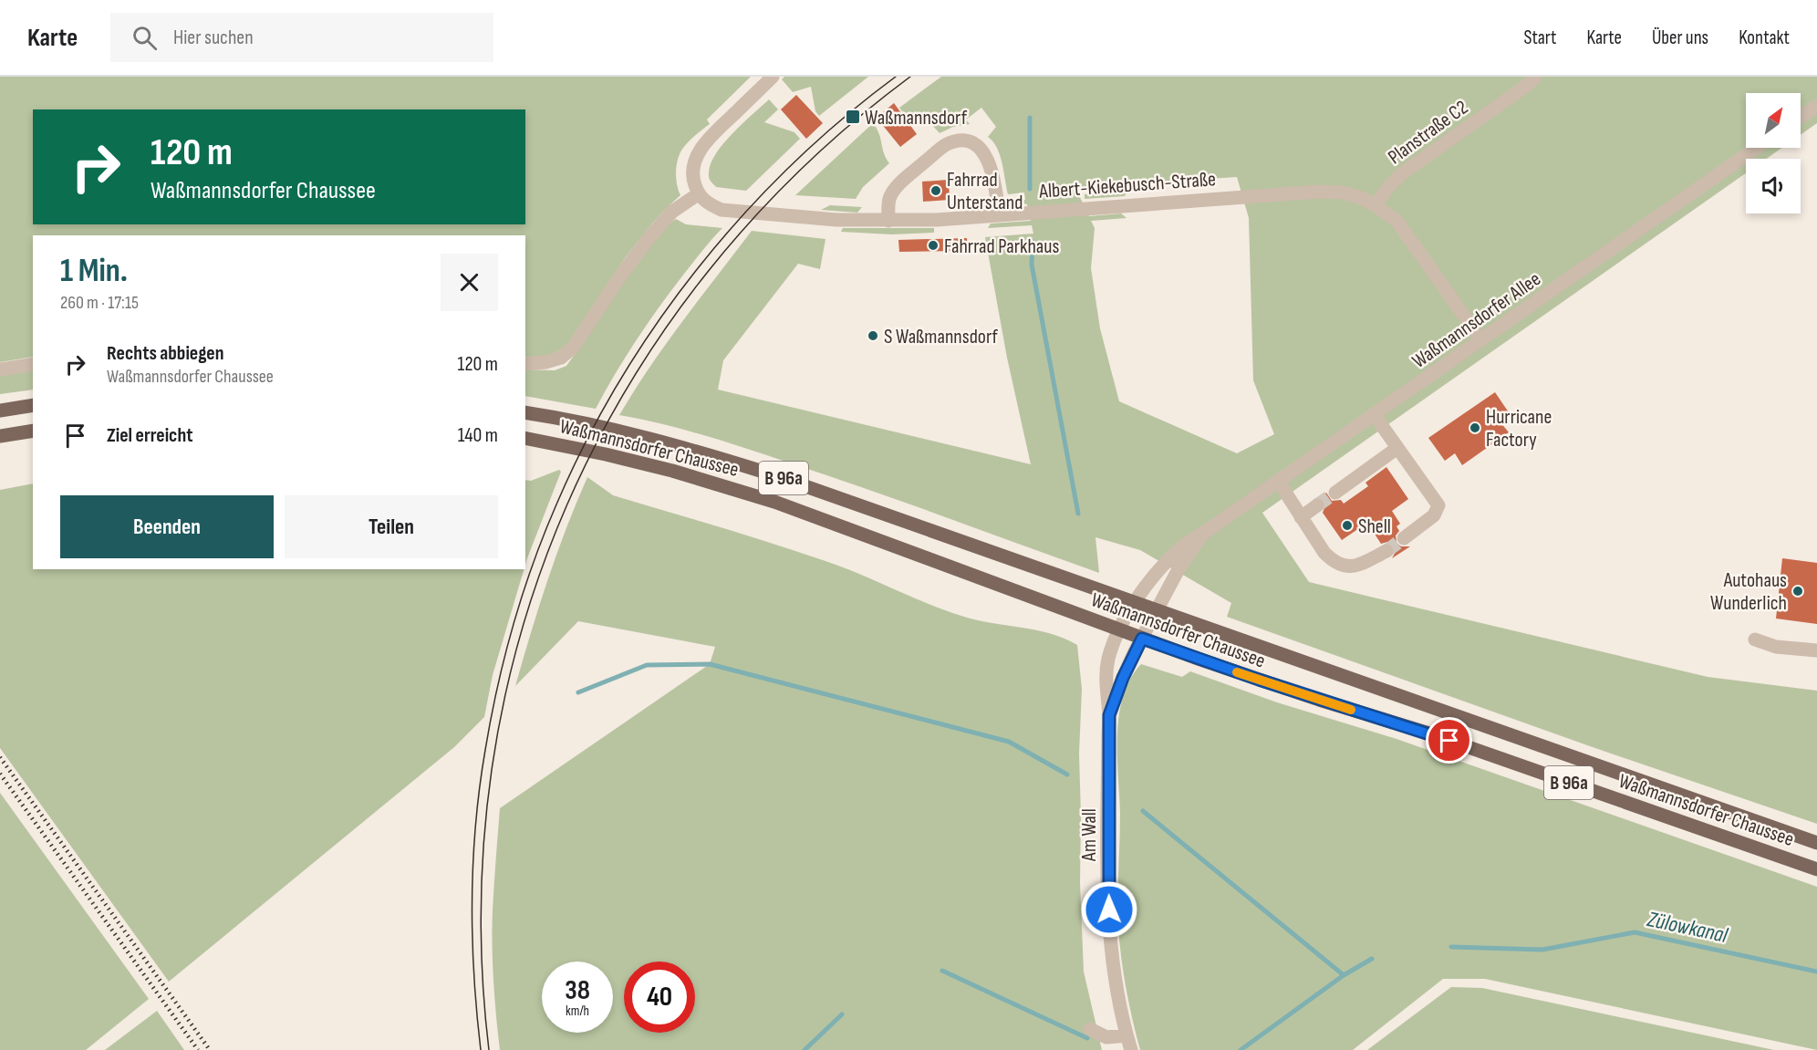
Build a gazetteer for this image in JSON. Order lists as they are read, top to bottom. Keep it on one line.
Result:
{"streets":{"main road":["Waßmannsdorfer Chaussee","B 96a"],"street":["Planstraße C2","Albert-Kiekebusch-Straße","Waßmannsdorfer Allee","Am Wall"]},"crossings":[["Planstraße C2","Albert-Kiekebusch-Straße"],["Albert-Kiekebusch-Straße","Waßmannsdorfer Allee"],["Waßmannsdorfer Allee","Waßmannsdorfer Chaussee"],["Waßmannsdorfer Allee","Am Wall"],["Waßmannsdorfer Chaussee","Am Wall"]],"water":["Zülowkanal"],"places":{"transit":["Waßmannsdorf"],"other":["Fahrrad Unterstand","Fahrrad Parkhaus","S Waßmannsdorf","Hurricane Factory","Shell","Autohaus Wunderlich"]},"north":"top right","page":{"header":"Karte","search":"Hier suchen","nav":["Start","Karte","Über uns","Kontakt"],"turn":["120 m","Waßmannsdorfer Chaussee"],"heading":["1 Min.","260 m · 17:15"],"list":[{"name":"Rechts abbiegen","note":"Waßmannsdorfer Chaussee","value":"120 m"},{"name":"Ziel erreicht","value":"140 m"}],"buttons":["Beenden","Teilen"],"speed":"38 km/h","limit":"40"}}
